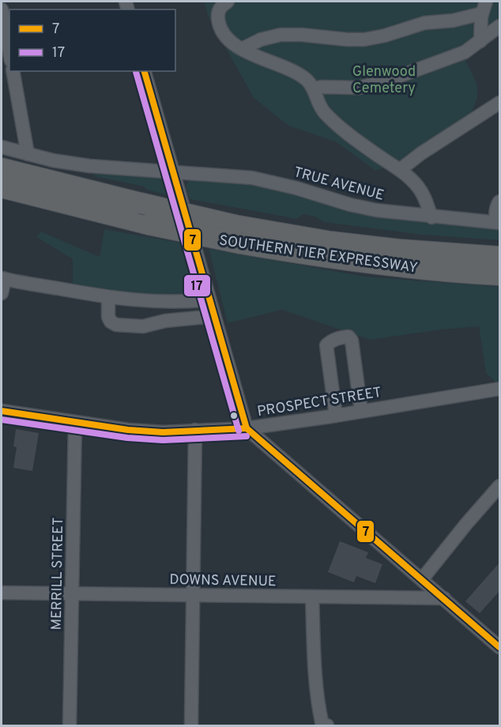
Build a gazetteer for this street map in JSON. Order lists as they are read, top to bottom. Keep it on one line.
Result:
{"streets":{"highway":["SOUTHERN TIER EXPRESSWAY"],"street":["TRUE AVENUE","PROSPECT STREET","MERRILL STREET","DOWNS AVENUE"]},"crossings":[["PROSPECT STREET","MERRILL STREET"],["MERRILL STREET","DOWNS AVENUE"]],"parks":["Glenwood Cemetery"],"lines":["transit line 7","transit line 17"],"legend":["7","17"]}
